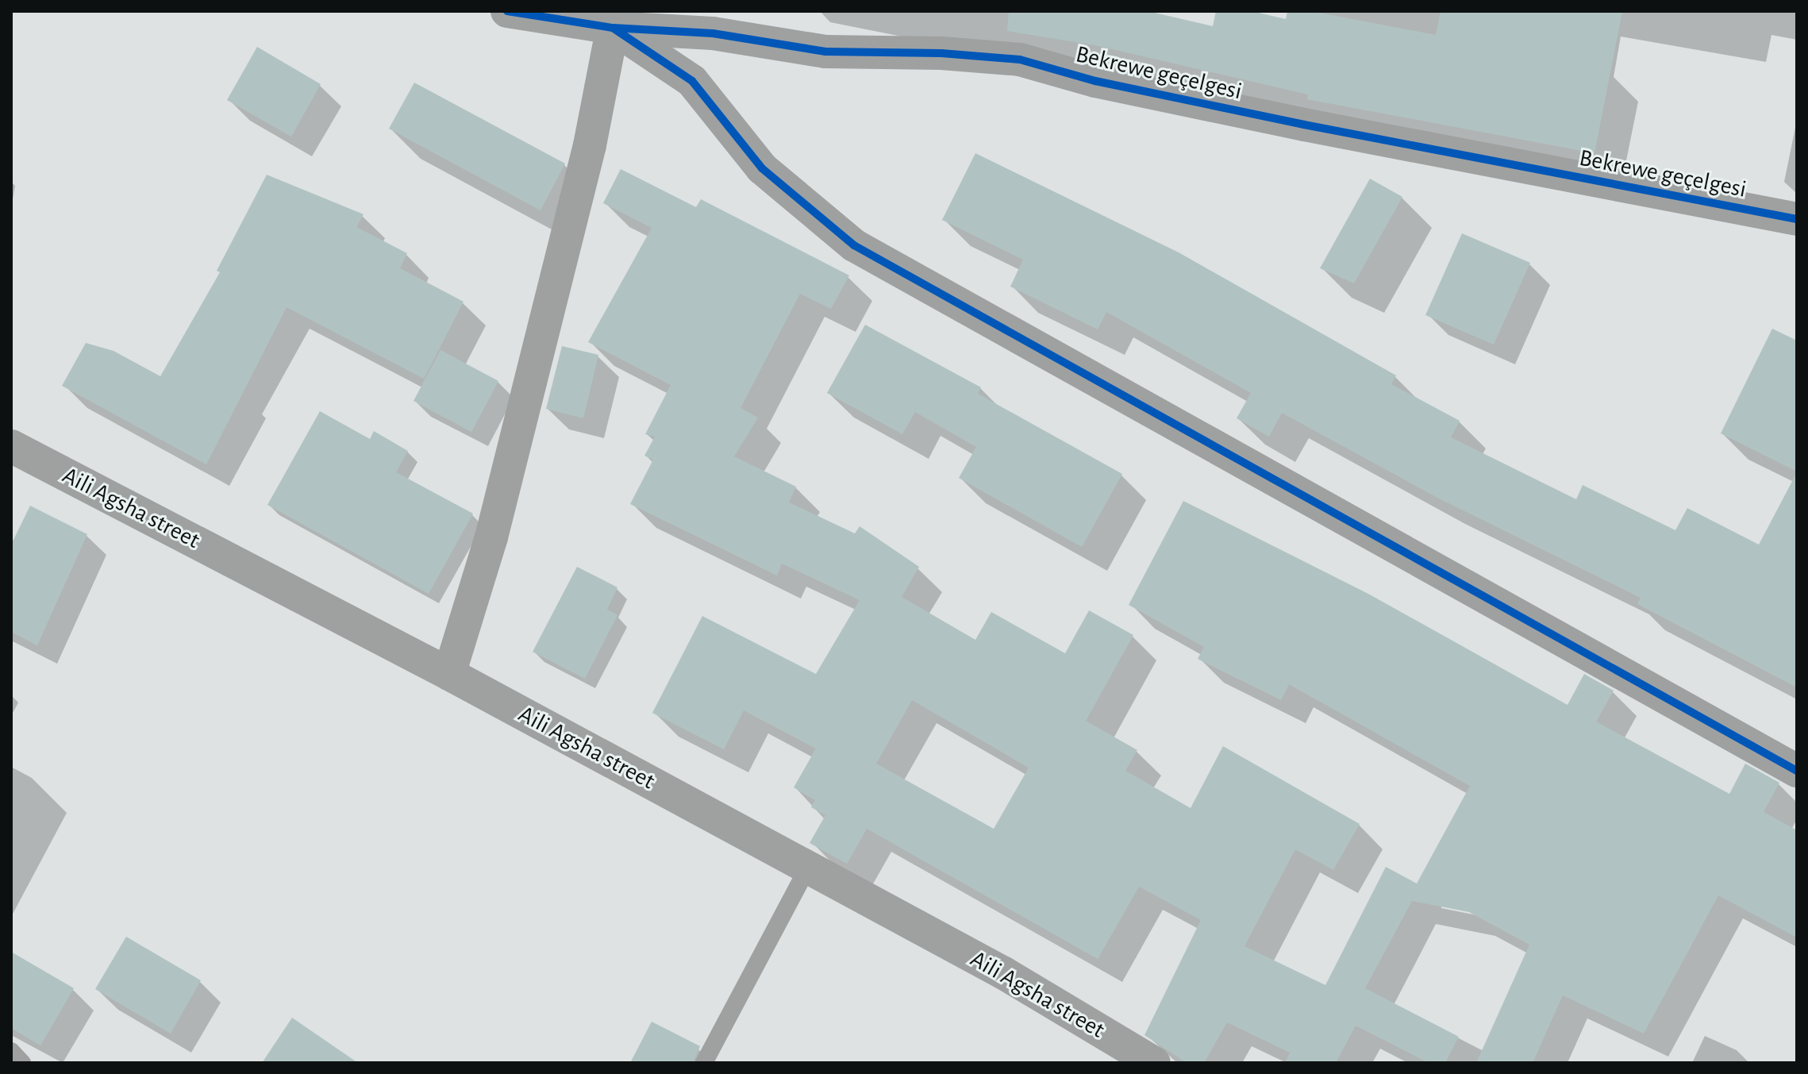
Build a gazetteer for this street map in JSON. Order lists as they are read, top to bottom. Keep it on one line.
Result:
{"streets":{"street":["Bekrewe geçelgesi","Aili Agsha street"]}}
